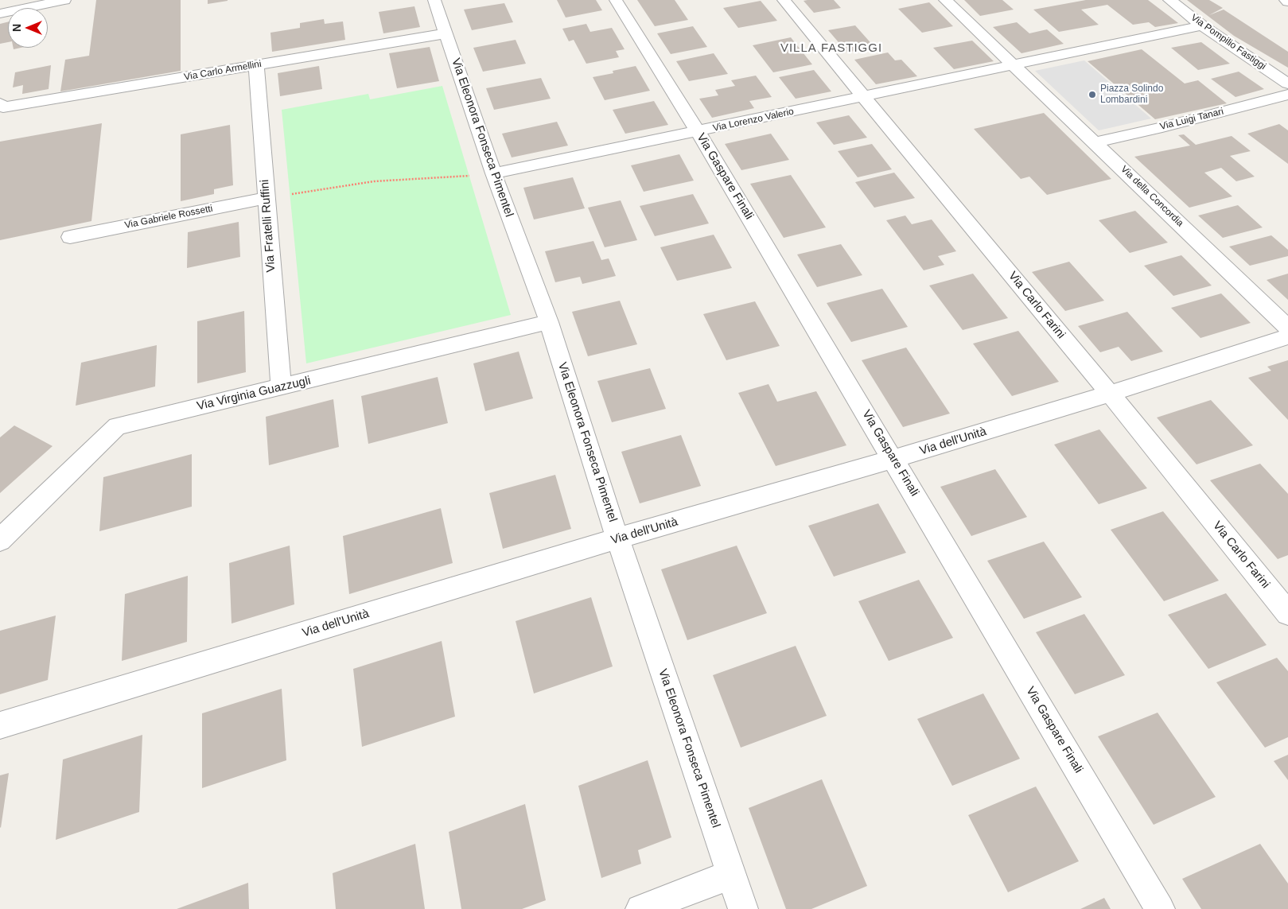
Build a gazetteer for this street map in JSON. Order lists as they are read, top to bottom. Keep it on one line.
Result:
{"streets":{"street":["Via Pompilio Fastiggi","Via Carlo Armellini","Via Luigi Tanari","Via Lorenzo Valerio","Via Eleonora Fonseca Pimentel","Via Gaspare Finali","Via della Concordia","Via Gabriele Rossetti","Via Fratelli Ruffini","Via Carlo Farini","Via Virginia Guazzugli","Via dell'Unità"]},"crossings":[["Via Carlo Armellini","Via Eleonora Fonseca Pimentel"],["Via Carlo Armellini","Via Fratelli Ruffini"],["Via Luigi Tanari","Via della Concordia"],["Via Lorenzo Valerio","Via Eleonora Fonseca Pimentel"],["Via Lorenzo Valerio","Via Gaspare Finali"],["Via Lorenzo Valerio","Via della Concordia"],["Via Lorenzo Valerio","Via Carlo Farini"],["Via Eleonora Fonseca Pimentel","Via Virginia Guazzugli"],["Via Eleonora Fonseca Pimentel","Via dell'Unità"],["Via Gaspare Finali","Via dell'Unità"],["Via Gabriele Rossetti","Via Fratelli Ruffini"],["Via Fratelli Ruffini","Via Virginia Guazzugli"],["Via Carlo Farini","Via dell'Unità"]],"districts":["VILLA FASTIGGI"],"places":["Piazza Solindo Lombardini"],"north":"left"}
